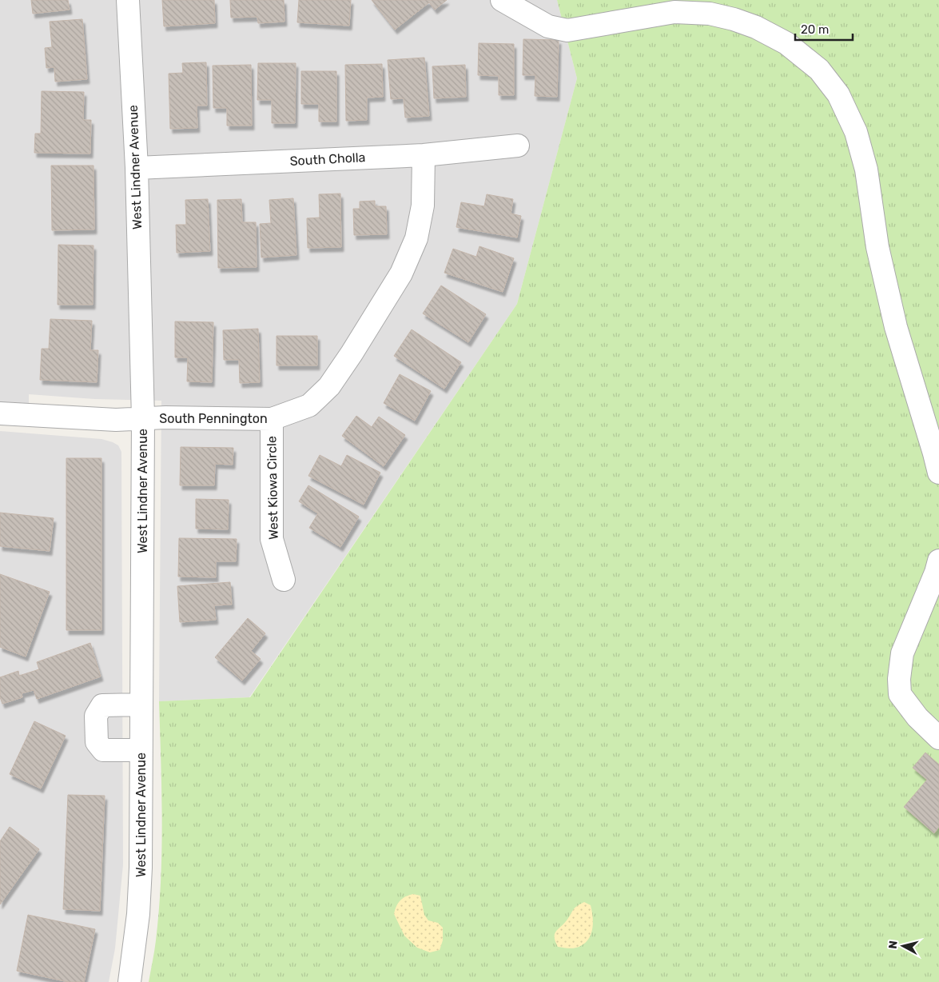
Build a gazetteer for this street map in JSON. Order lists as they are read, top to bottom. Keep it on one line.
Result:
{"streets":{"street":["South Cholla","West Lindner Avenue","South Pennington","West Kiowa Circle"]},"crossings":[["South Cholla","West Lindner Avenue"],["South Cholla","South Pennington"],["West Lindner Avenue","South Pennington"],["South Pennington","West Kiowa Circle"]],"scale_bar":"20 m","north":"left"}
